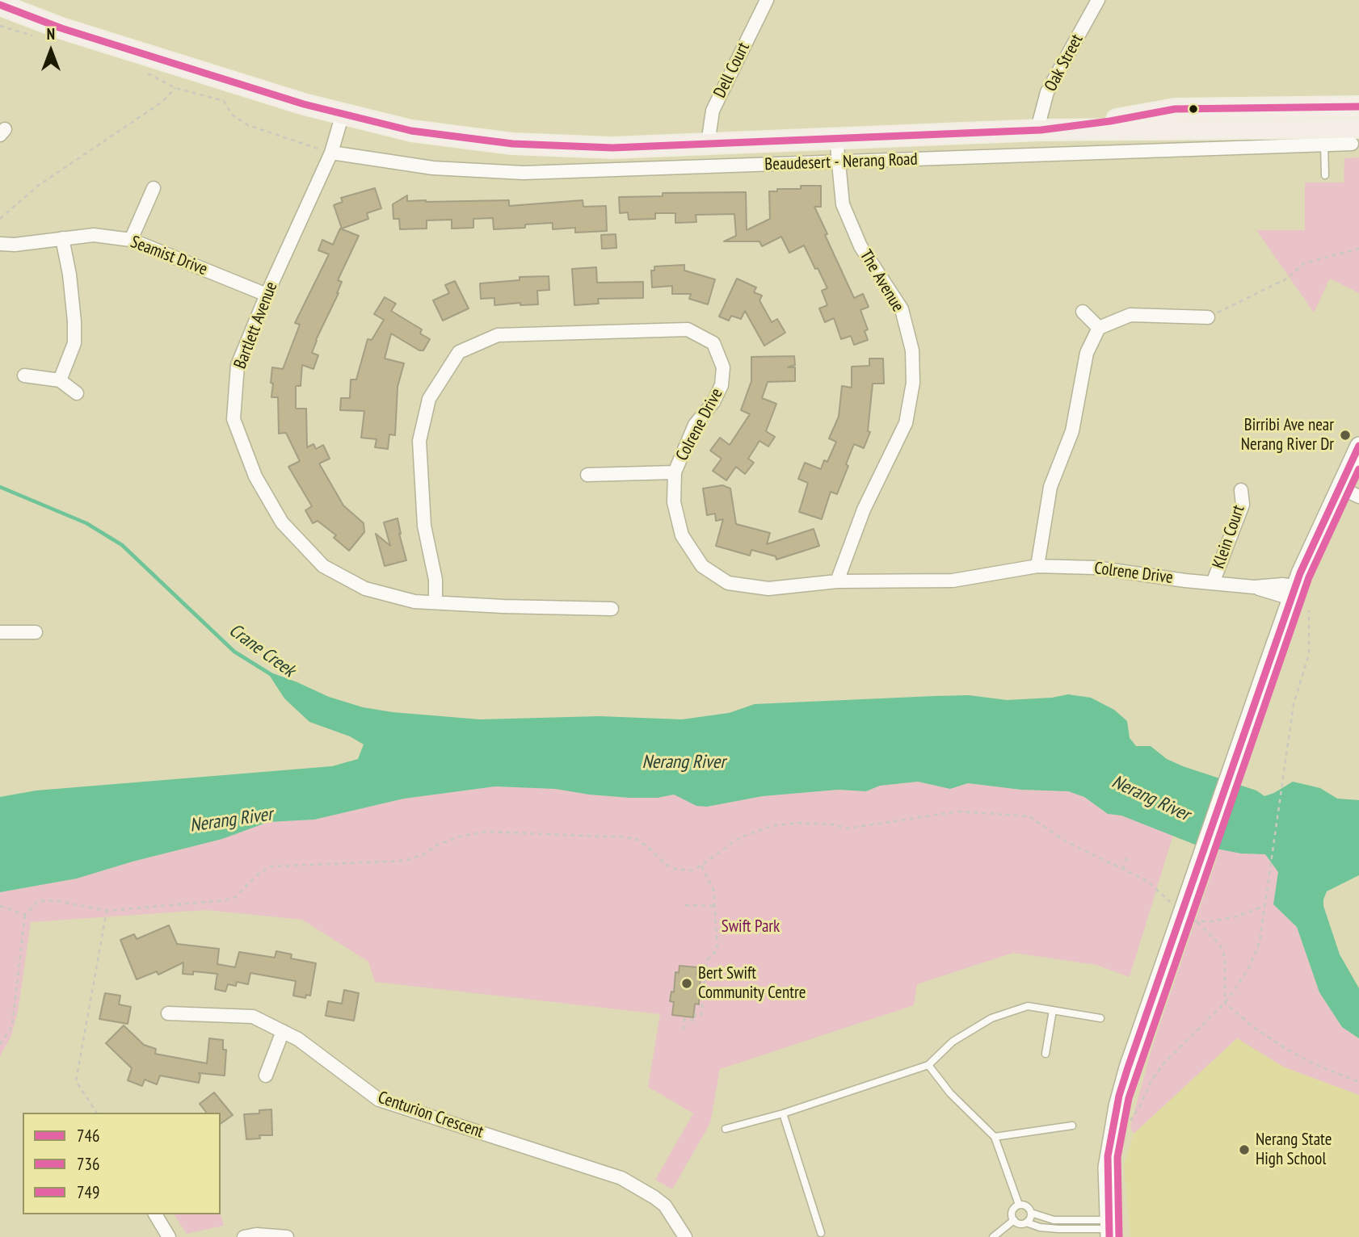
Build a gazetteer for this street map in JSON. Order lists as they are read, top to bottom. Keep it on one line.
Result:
{"streets":{"main road":["Beaudesert - Nerang Road"],"street":["Oak Street","Dell Court","Seamist Drive","The Avenue","Bartlett Avenue","Colrene Drive","Klein Court","Centurion Crescent"]},"crossings":[["Oak Street","Beaudesert - Nerang Road"],["Dell Court","Beaudesert - Nerang Road"],["Beaudesert - Nerang Road","The Avenue"],["Beaudesert - Nerang Road","Bartlett Avenue"],["Seamist Drive","Bartlett Avenue"],["The Avenue","Colrene Drive"],["Bartlett Avenue","Colrene Drive"],["Colrene Drive","Klein Court"]],"water":["Crane Creek","Nerang River"],"parks":["Swift Park"],"places":["Birribi Ave near Nerang River Dr","Bert Swift Community Centre","Nerang State High School"],"lines":["transit line 746","transit line 736","transit line 749"],"legend":["746","736","749"],"north":"top"}
